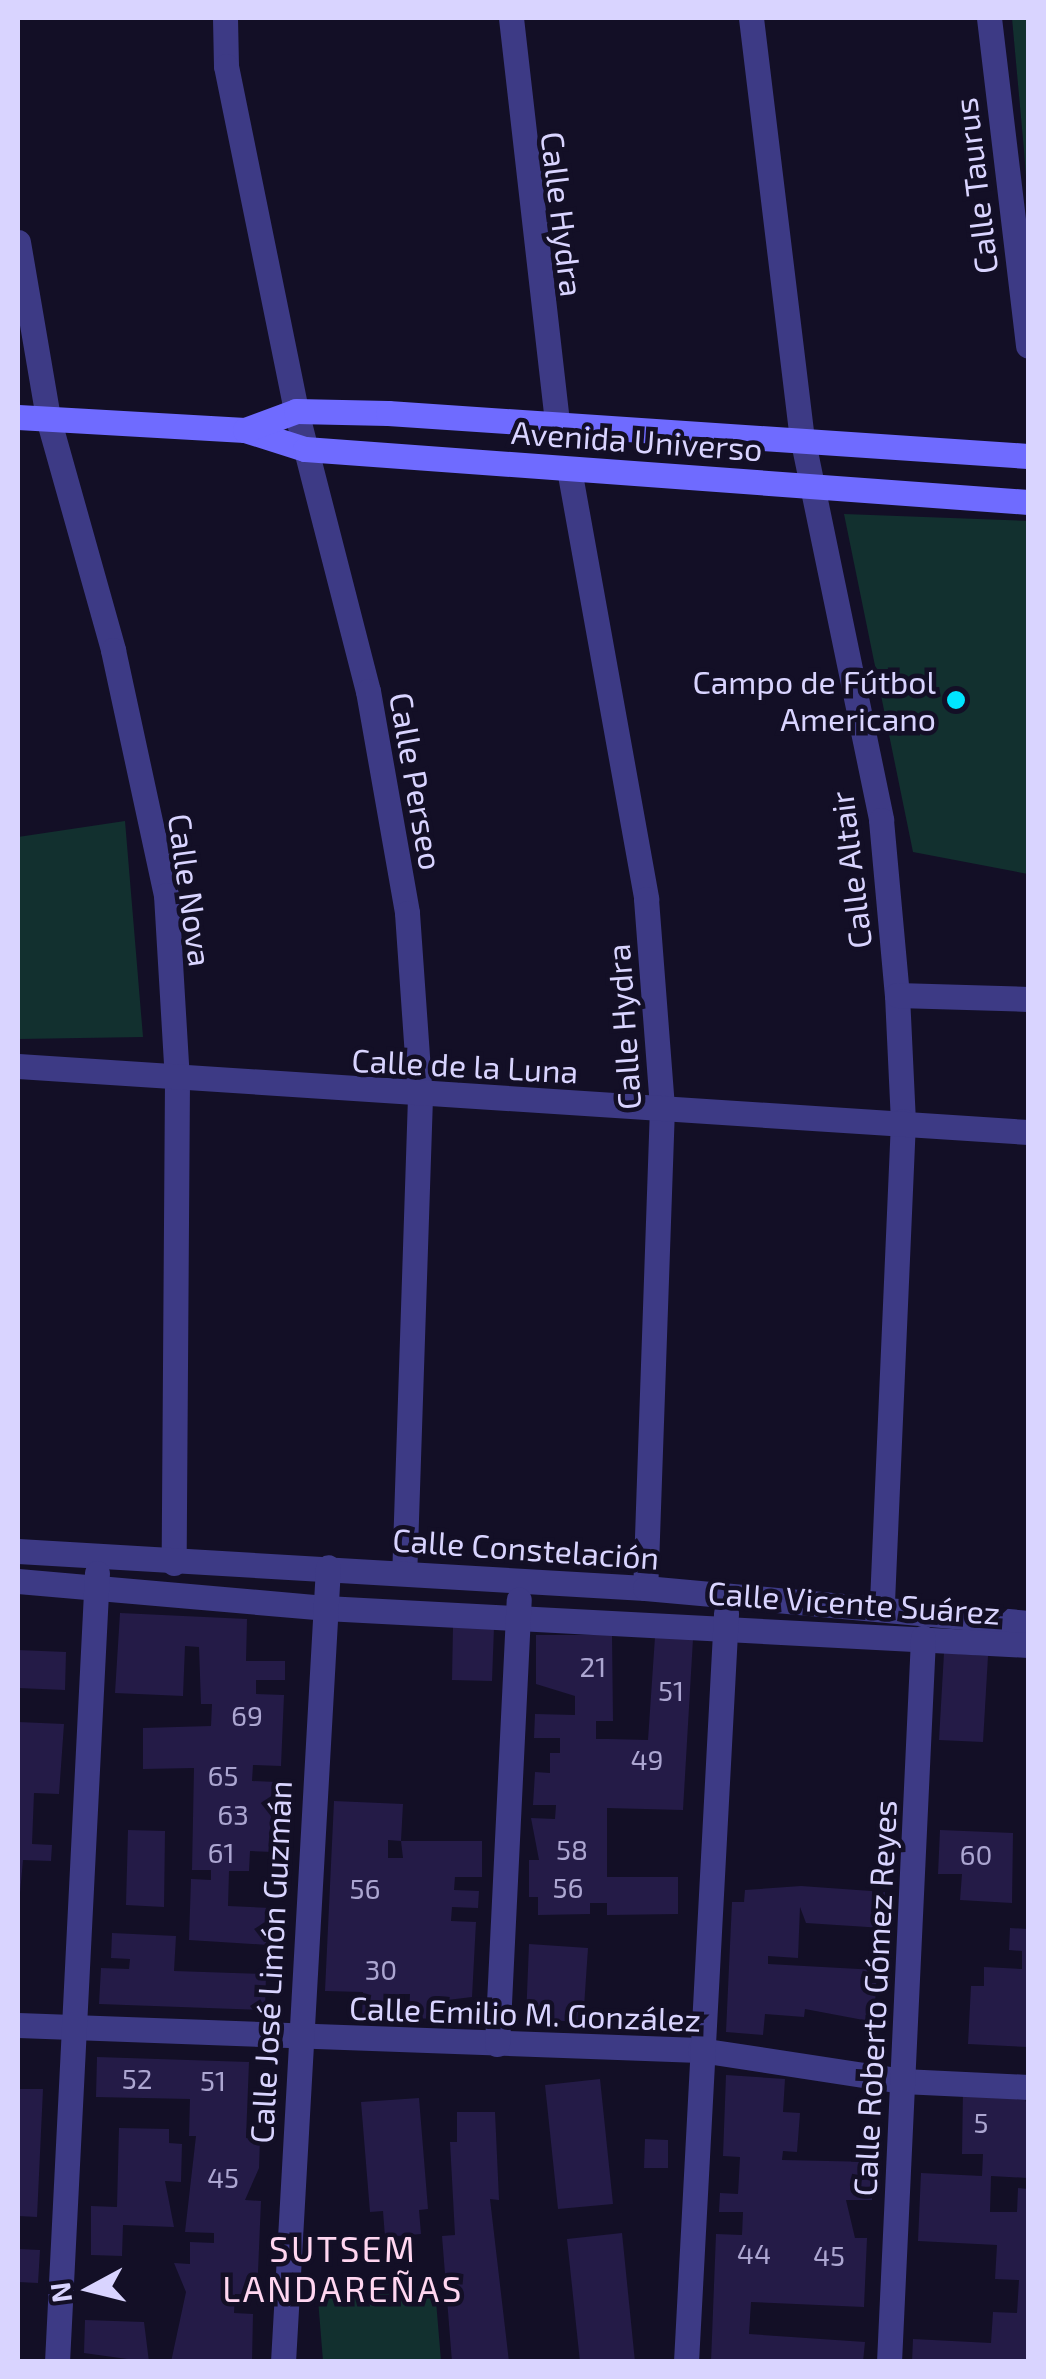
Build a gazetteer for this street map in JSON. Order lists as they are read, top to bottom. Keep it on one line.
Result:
{"streets":{"street":["Calle Taurus","Calle Hydra","Avenida Universo","Calle Perseo","Calle Altair","Calle Nova","Calle de la Luna","Calle Constelación","Calle Vicente Suárez","Calle José Limón Guzmán","Calle Roberto Gómez Reyes","Calle Emilio M. González"]},"crossings":[["Calle Hydra","Avenida Universo"],["Calle Hydra","Calle de la Luna"],["Calle Hydra","Calle Constelación"],["Avenida Universo","Calle Perseo"],["Avenida Universo","Calle Altair"],["Avenida Universo","Calle Nova"],["Calle Perseo","Calle de la Luna"],["Calle Perseo","Calle Constelación"],["Calle Altair","Calle de la Luna"],["Calle Altair","Calle Constelación"],["Calle Nova","Calle de la Luna"],["Calle Nova","Calle Constelación"],["Calle Constelación","Calle Vicente Suárez"],["Calle Constelación","Calle José Limón Guzmán"],["Calle Vicente Suárez","Calle José Limón Guzmán"],["Calle Vicente Suárez","Calle Roberto Gómez Reyes"],["Calle José Limón Guzmán","Calle Emilio M. González"],["Calle Roberto Gómez Reyes","Calle Emilio M. González"]],"districts":["SUTSEM LANDAREÑAS"],"places":["Campo de Fútbol Americano"],"house_numbers":["21","51","69","49","65","63","58","61","60","56","56","30","52","51","5","45","44","45"],"north":"left"}
